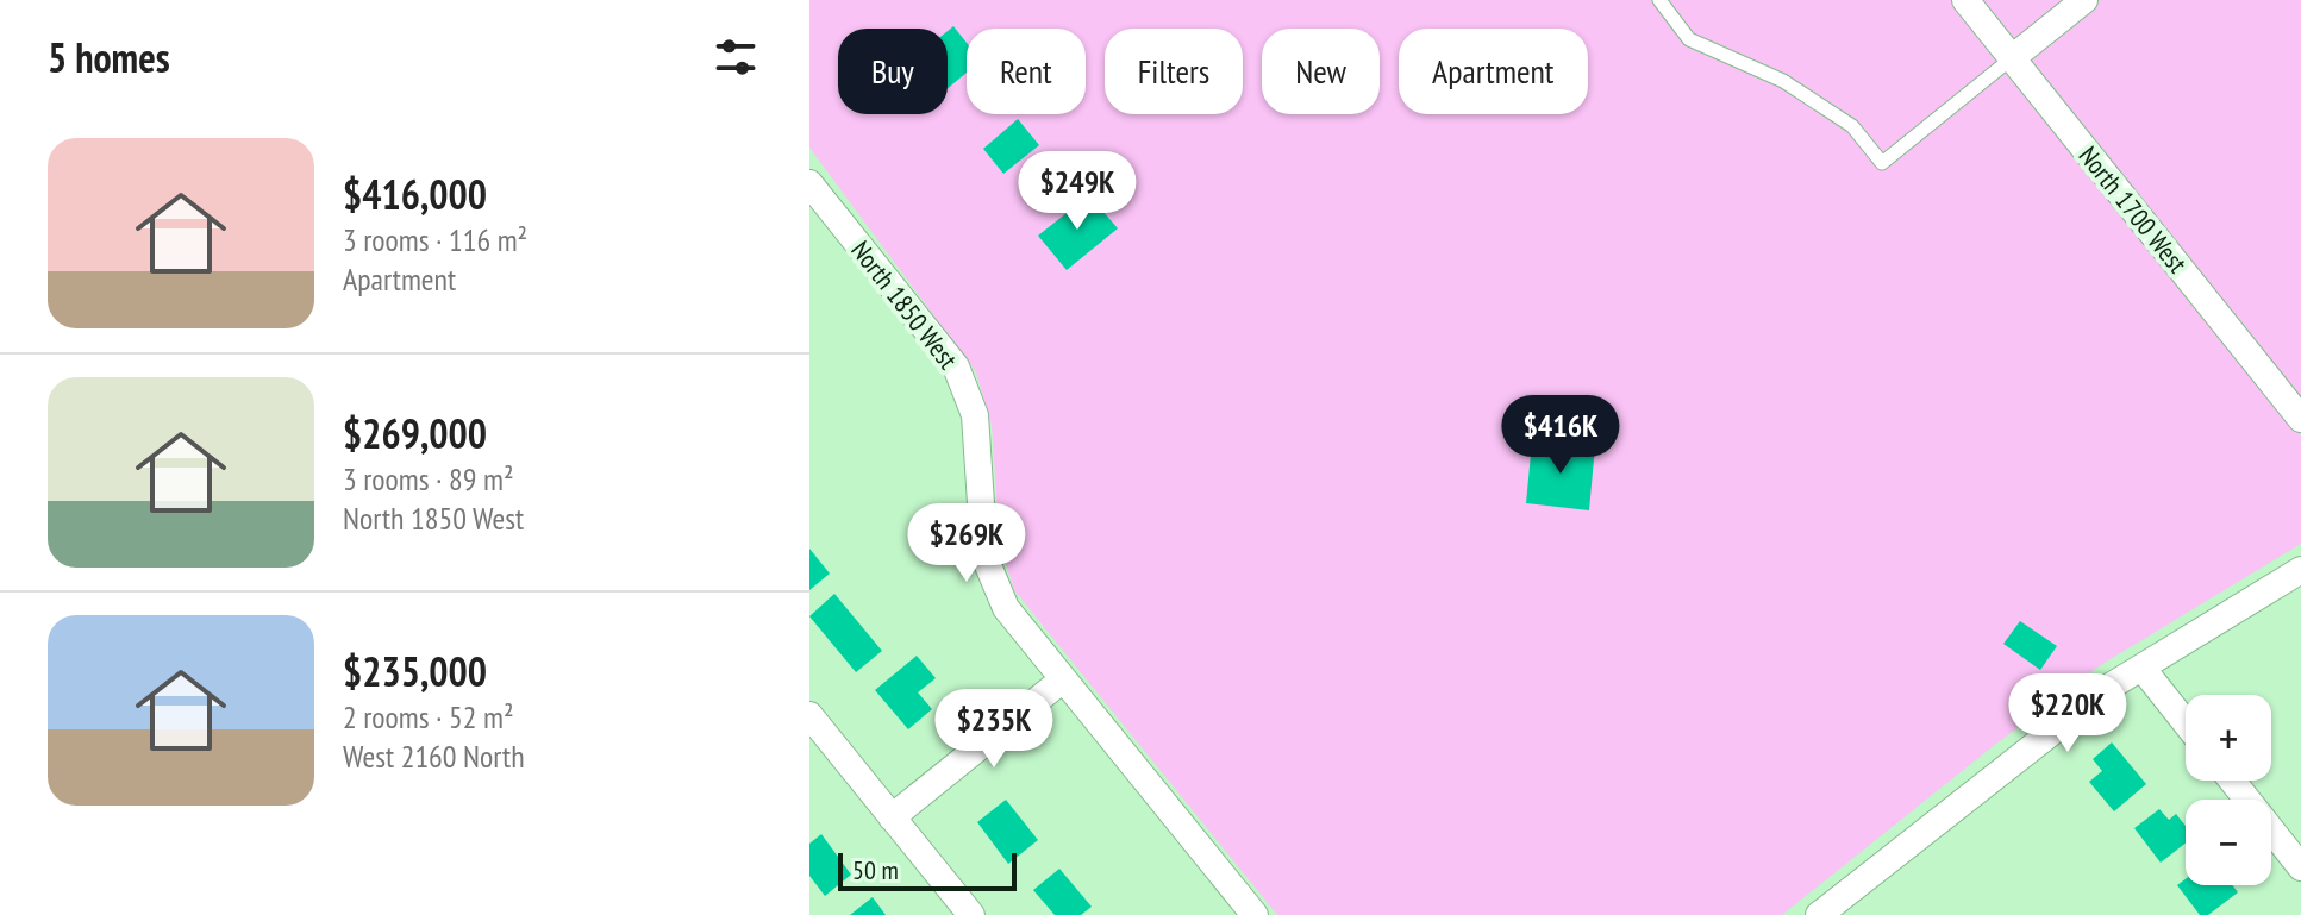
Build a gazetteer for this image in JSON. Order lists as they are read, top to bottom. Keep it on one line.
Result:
{"streets":{"street":["North 1700 West","North 1850 West"]},"scale_bar":"50 m","page":{"heading":"5 homes","chip":["Buy","Rent","Filters","New","Apartment"],"list":[{"name":"$416,000","note":"3 rooms · 116 m² · Apartment"},{"name":"$269,000","note":"3 rooms · 89 m² · North 1850 West"},{"name":"$235,000","note":"2 rooms · 52 m² · West 2160 North"}],"price":["$249K","$416K","$269K","$220K","$235K"],"map_buttons":["+","−"],"scale":"50 m"}}
